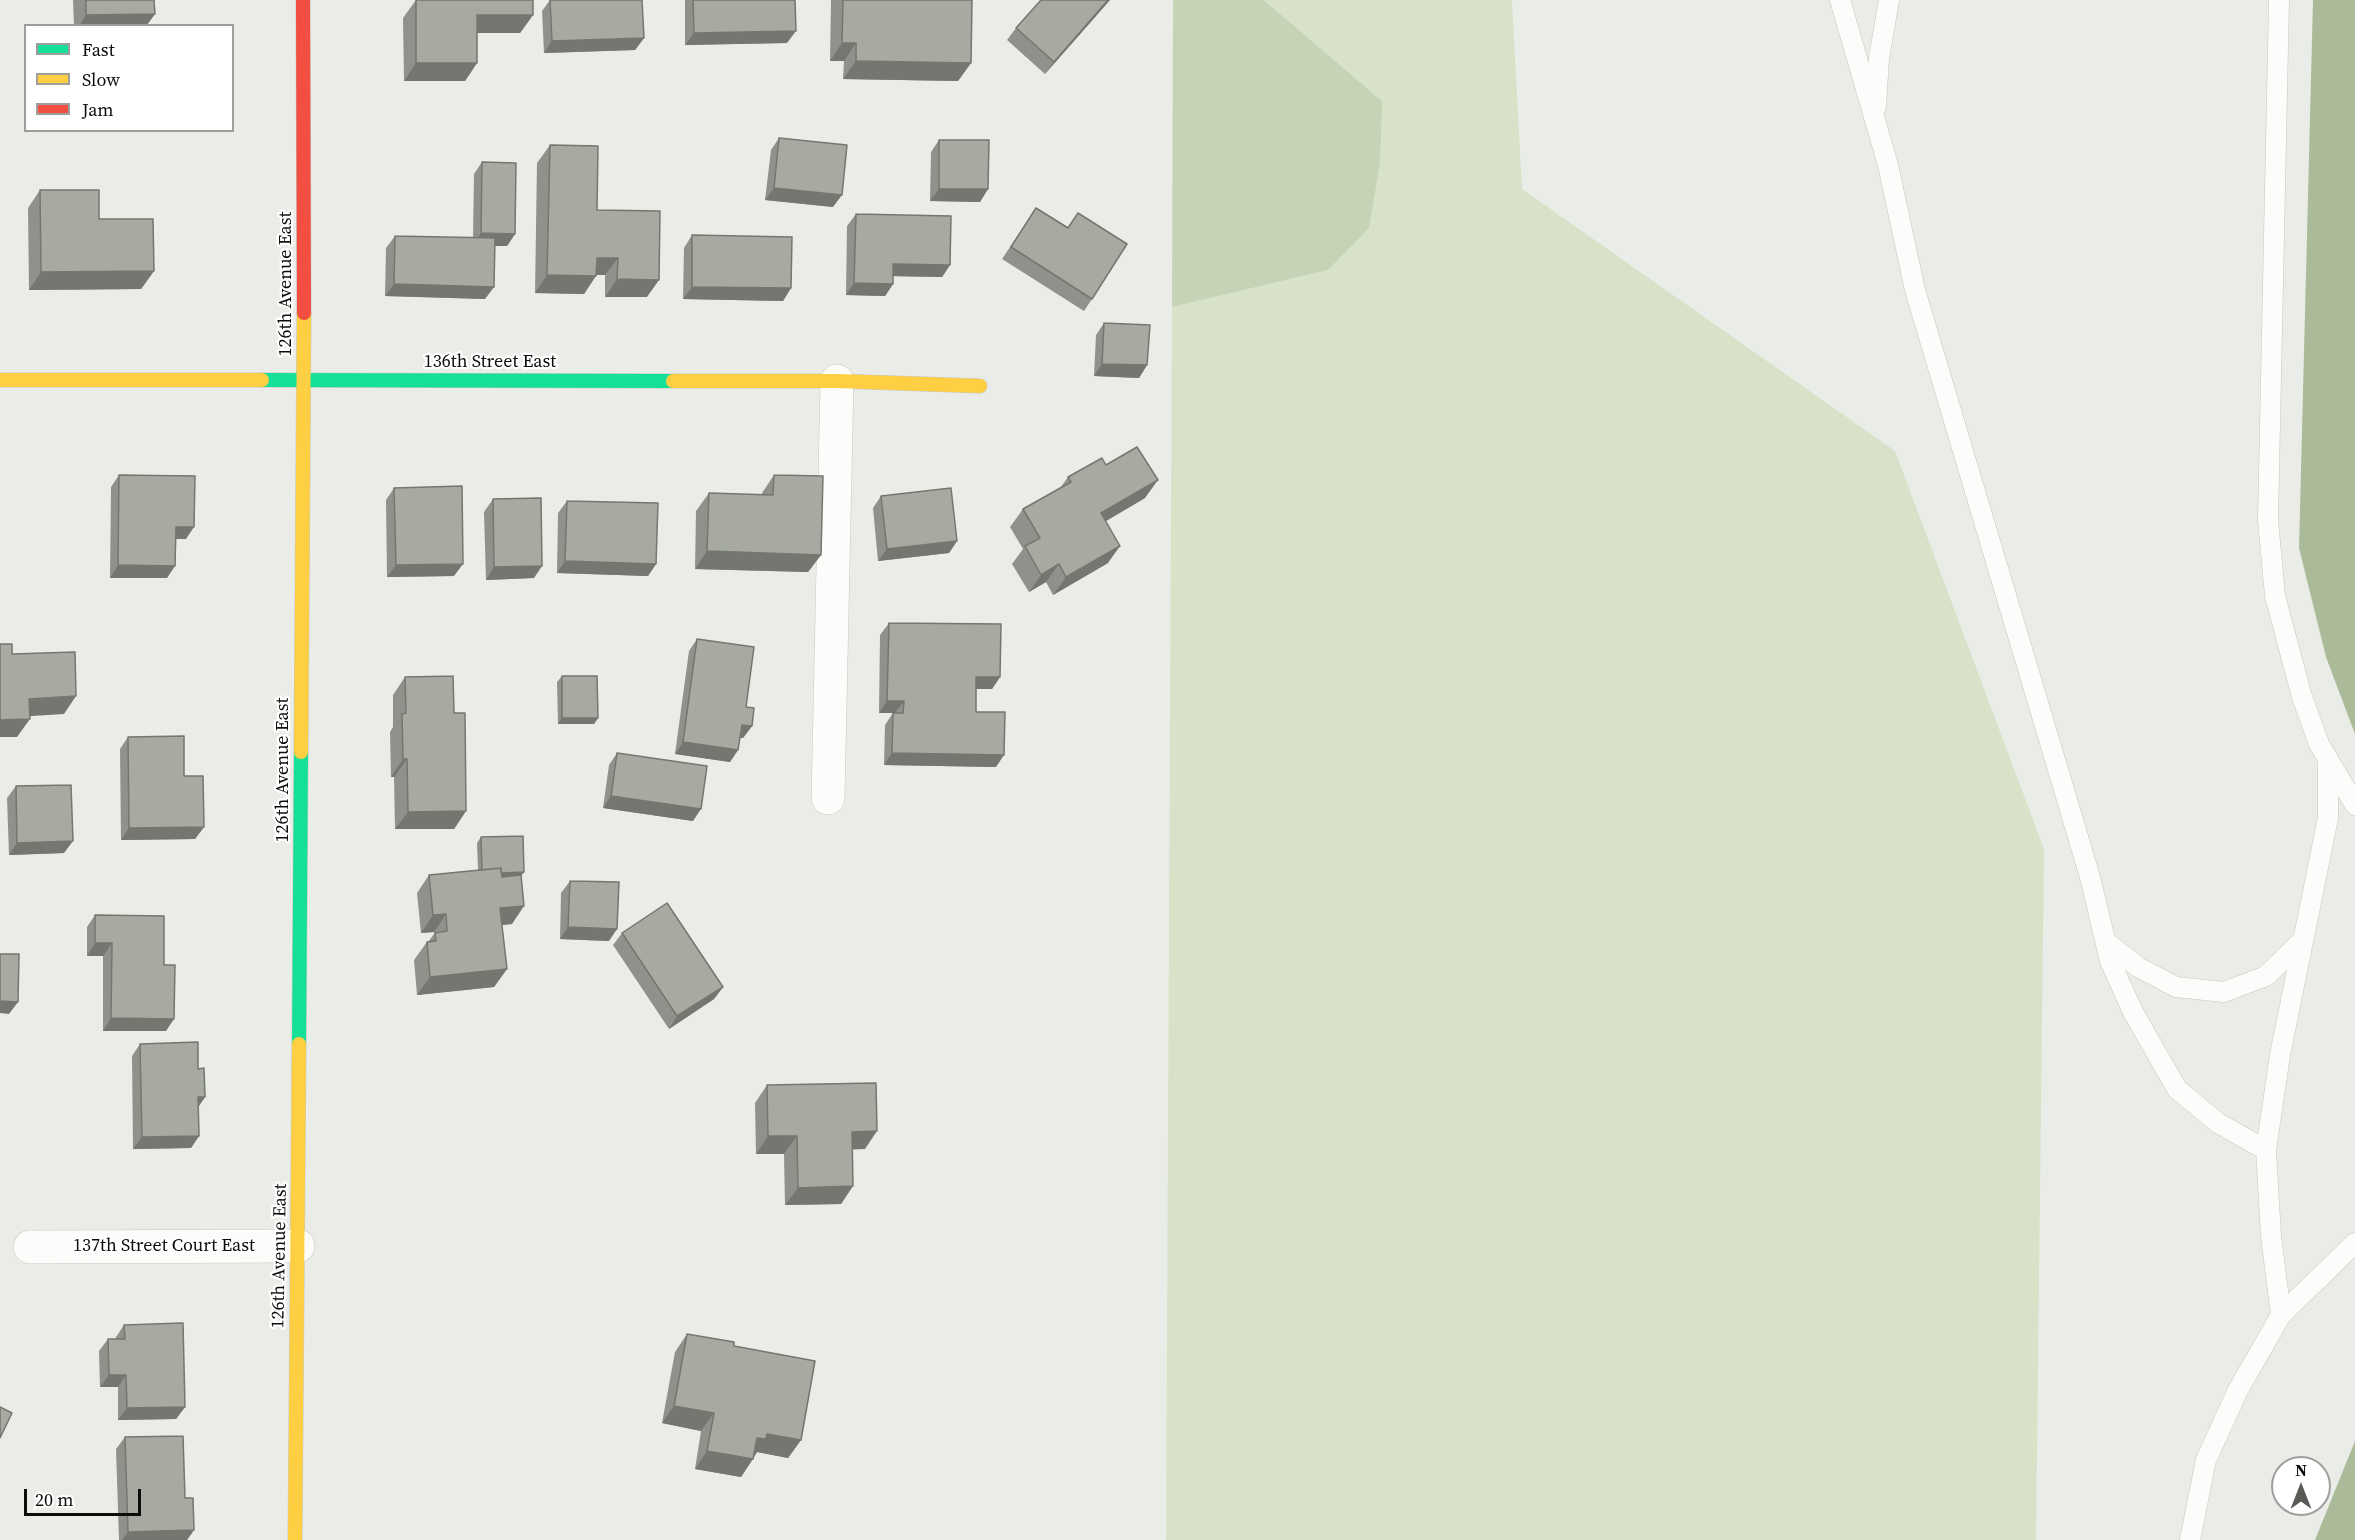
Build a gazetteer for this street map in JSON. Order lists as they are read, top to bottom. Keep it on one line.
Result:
{"streets":{"street":["126th Avenue East","136th Street East","137th Street Court East"]},"crossings":[["126th Avenue East","136th Street East"],["126th Avenue East","137th Street Court East"]],"legend":["Fast","Slow","Jam"],"scale_bar":"20 m","north":"top"}
